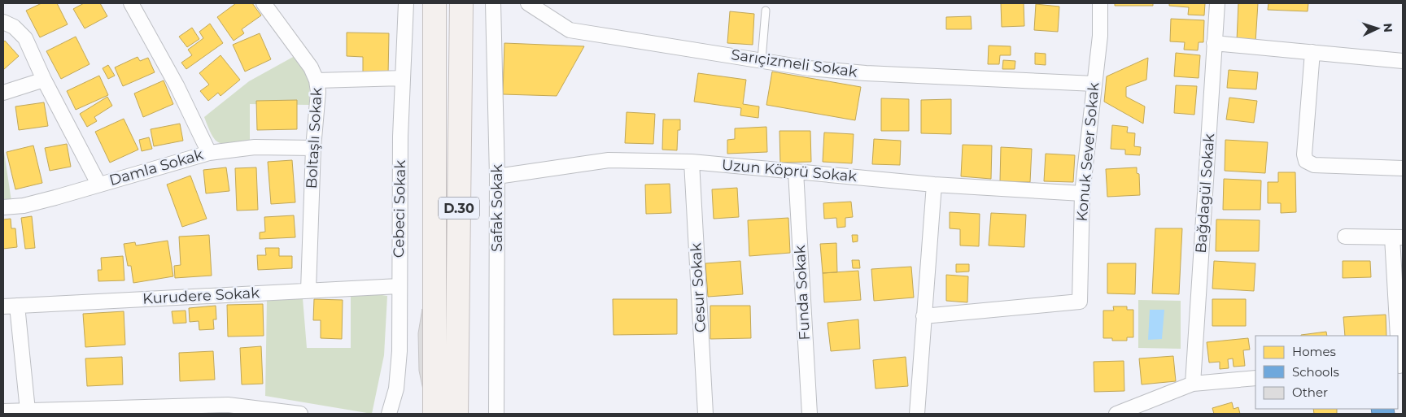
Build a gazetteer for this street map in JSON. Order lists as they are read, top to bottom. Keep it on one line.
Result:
{"streets":{"highway":["D.30"],"street":["Sarıçizmeli Sokak","Boltaşlı Sokak","Konuk Sever Sokak","Damla Sokak","Uzun Köprü Sokak","Bağdagül Sokak","Safak Sokak","Cebeci Sokak","Cesur Sokak","Funda Sokak","Kurudere Sokak"]},"crossings":[["Sarıçizmeli Sokak","Konuk Sever Sokak"],["Boltaşlı Sokak","Damla Sokak"],["Boltaşlı Sokak","Kurudere Sokak"],["Konuk Sever Sokak","Uzun Köprü Sokak"],["Uzun Köprü Sokak","Safak Sokak"],["Uzun Köprü Sokak","Cesur Sokak"],["Uzun Köprü Sokak","Funda Sokak"],["Cebeci Sokak","Kurudere Sokak"]],"legend":["Homes","Schools","Other"],"north":"right"}
